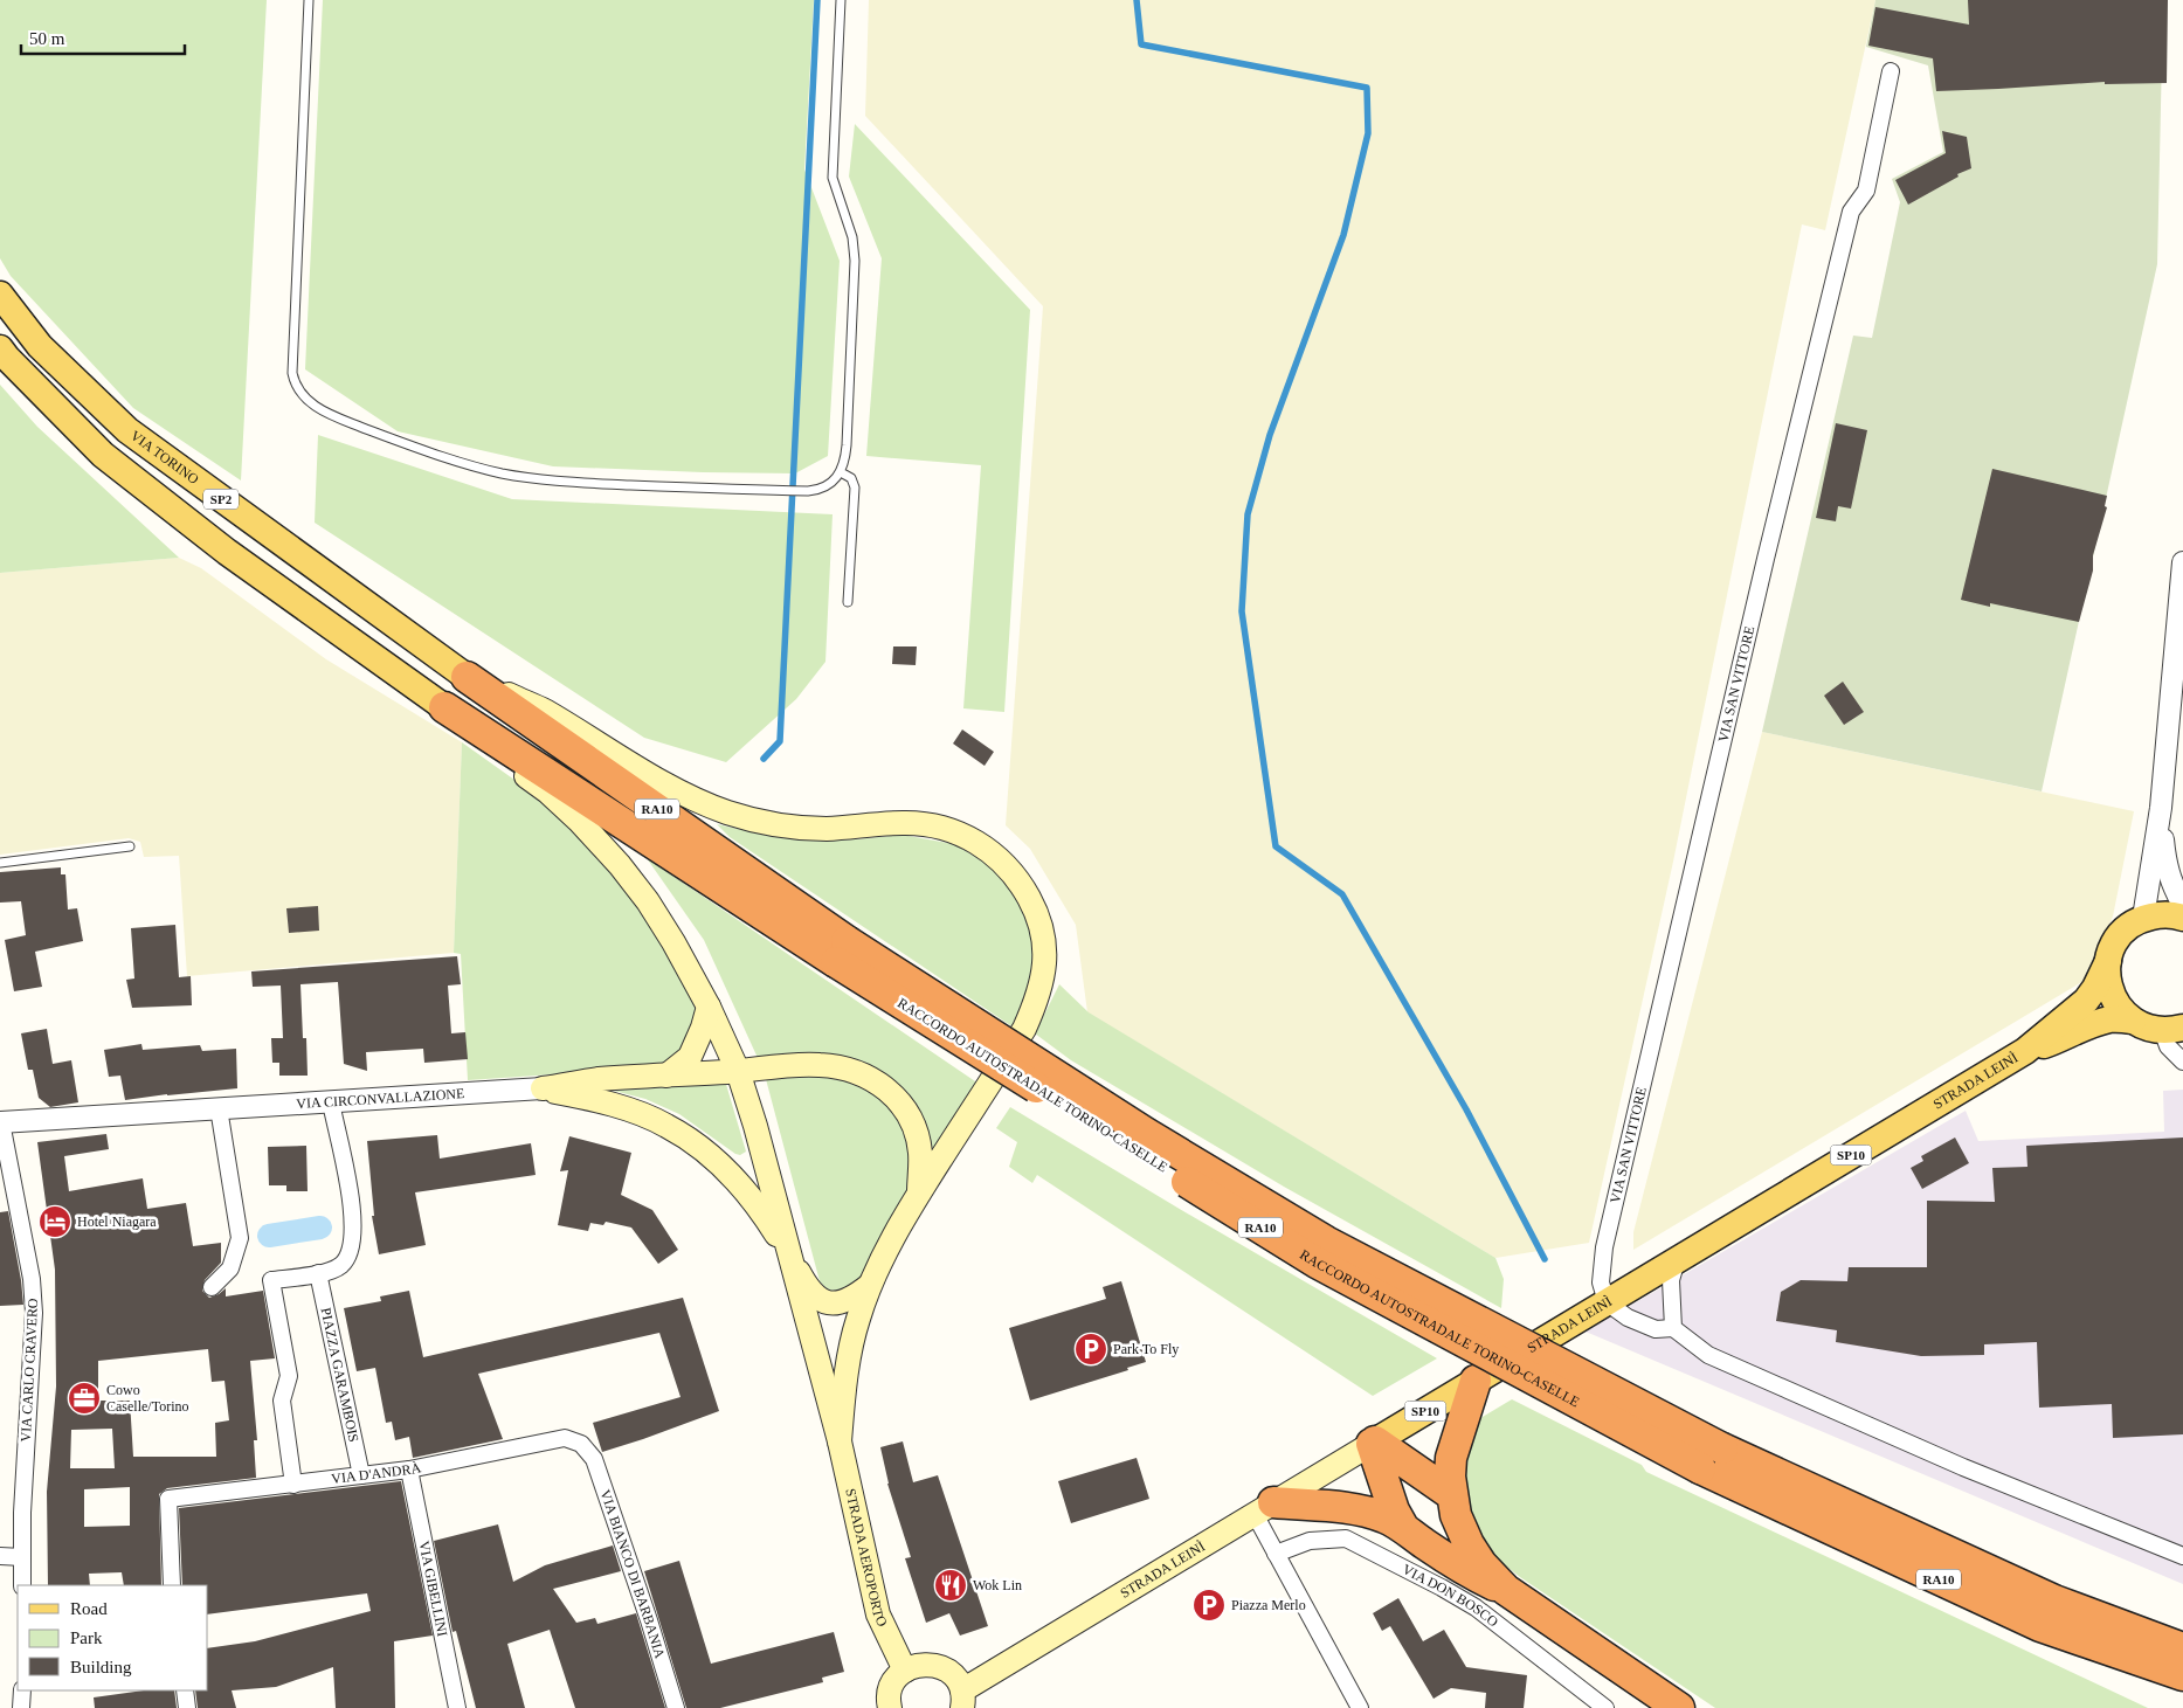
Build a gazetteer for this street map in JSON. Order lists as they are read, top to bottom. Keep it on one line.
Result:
{"streets":{"highway":["RA10","RACCORDO AUTOSTRADALE TORINO-CASELLE"],"main road":["VIA TORINO","SP2","STRADA LEINÌ","SP10","STRADA AEROPORTO"],"street":["VIA SAN VITTORE","VIA CIRCONVALLAZIONE","VIA CARLO CRAVERO","PIAZZA GARAMBOIS","VIA D'ANDRÀ","VIA BIANCO DI BARBANIA","VIA GIBELLINI","VIA DON BOSCO"]},"crossings":[["VIA TORINO","SP2"],["VIA TORINO","RACCORDO AUTOSTRADALE TORINO-CASELLE"],["SP2","RACCORDO AUTOSTRADALE TORINO-CASELLE"],["SP2","STRADA AEROPORTO"],["VIA SAN VITTORE","STRADA LEINÌ"],["STRADA LEINÌ","SP10"],["VIA CIRCONVALLAZIONE","VIA CARLO CRAVERO"],["PIAZZA GARAMBOIS","VIA D'ANDRÀ"],["VIA D'ANDRÀ","VIA BIANCO DI BARBANIA"],["VIA D'ANDRÀ","VIA GIBELLINI"]],"places":{"hotel":["Hotel Niagara"],"parking":["Park To Fly","Piazza Merlo"],"office":["Cowo Caselle/Torino"],"restaurant":["Wok Lin"]},"legend":["Road","Park","Building"],"scale_bar":"50 m"}
